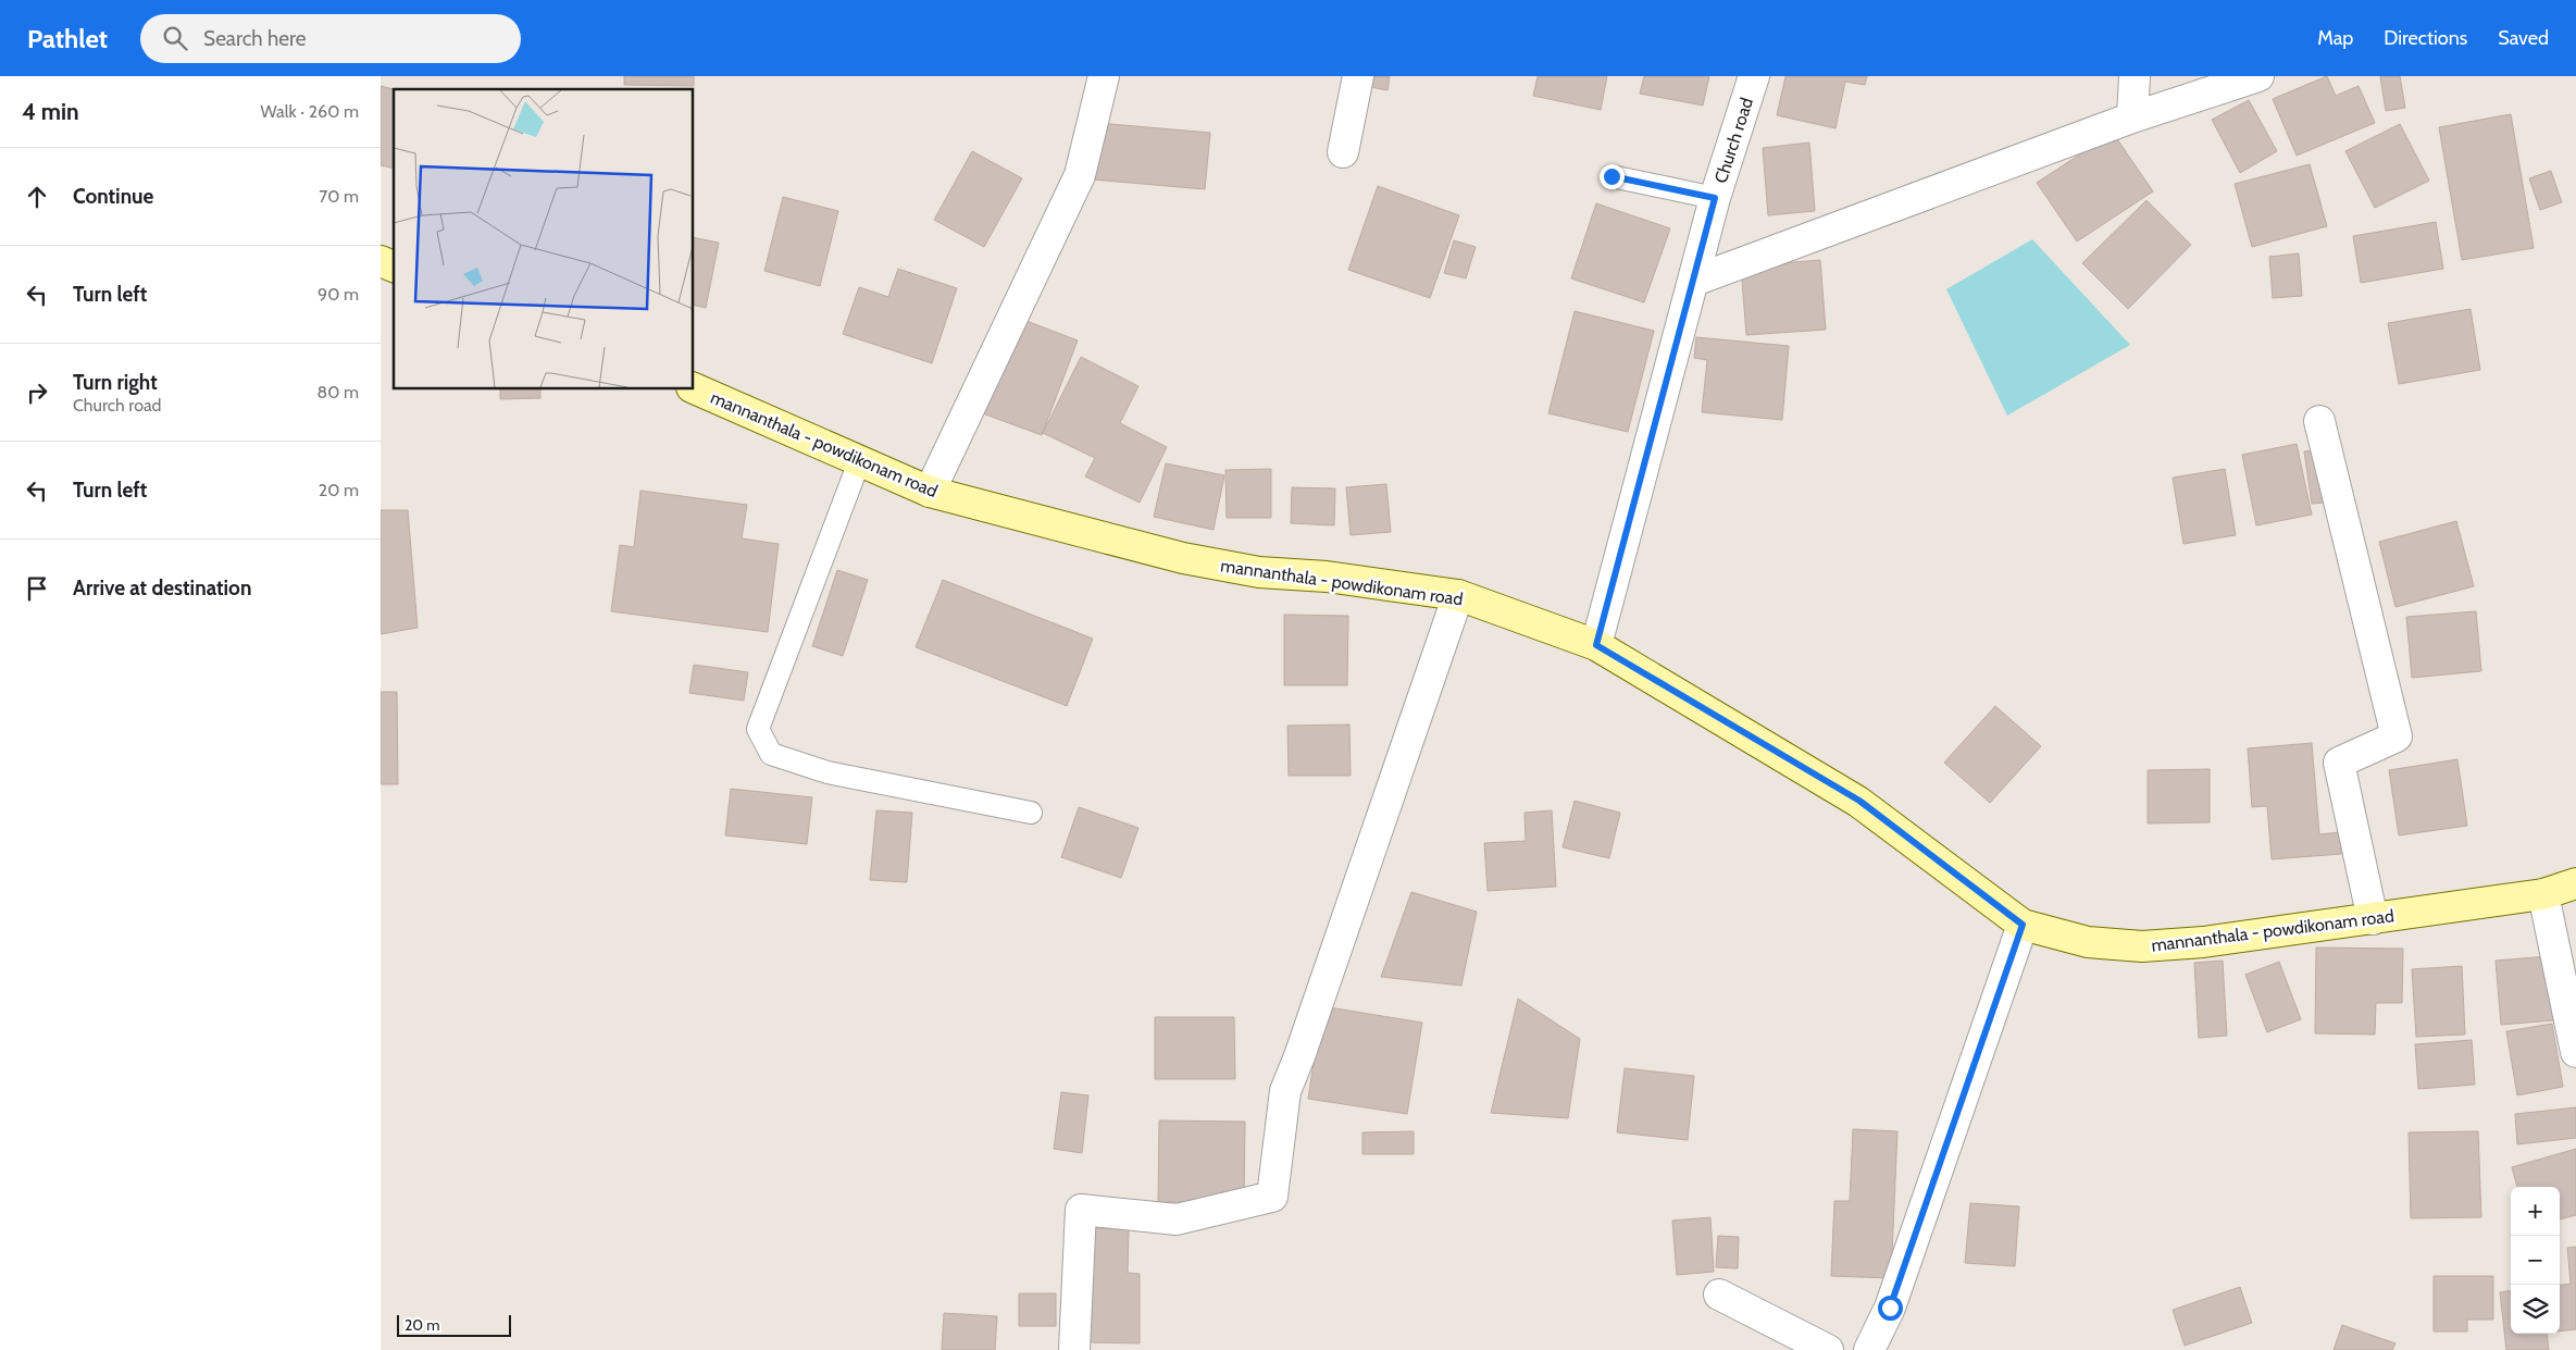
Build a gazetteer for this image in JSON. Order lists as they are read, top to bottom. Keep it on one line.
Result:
{"streets":{"main road":["mannanthala - powdikonam road"],"street":["Church road"]},"crossings":[["Church road","mannanthala - powdikonam road"]],"scale_bar":"20 m","page":{"header":"Pathlet","search":"Search here","nav":["Map","Directions","Saved"],"heading":["4 min","Walk · 260 m"],"list":[["Continue","70 m"],["Turn left","90 m"],["Turn right","Church road","80 m"],["Turn left","20 m"],"Arrive at destination"],"map_buttons":["+","−"],"scale":"20 m"}}
